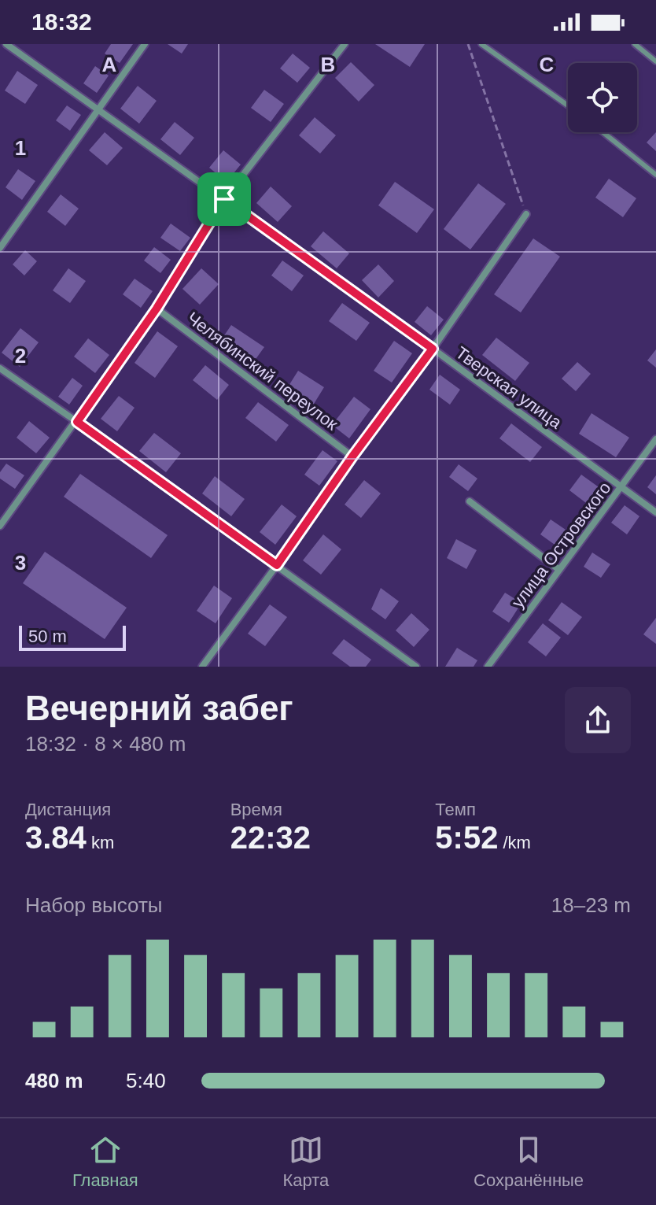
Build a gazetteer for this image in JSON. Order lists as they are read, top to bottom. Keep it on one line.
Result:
{"streets":{"street":["Челябинский переулок","Тверская улица","улица Островского"]},"crossings":[["Тверская улица","улица Островского"]],"scale_bar":"50 m","page":{"status":"18:32","scale":"50 m","heading":["Вечерний забег","18:32 · 8 × 480 m"],"stats":[["Дистанция","3.84 km"],["Время","22:32"],["Темп","5:52 /km"]],"chart":["Набор высоты","18–23 m"],"list":[{"name":"480 m","note":"5:40"}],"tabs":["Главная","Карта","Сохранённые"]},"grid":{"columns":["A","B","C"],"rows":["1","2","3"]}}
